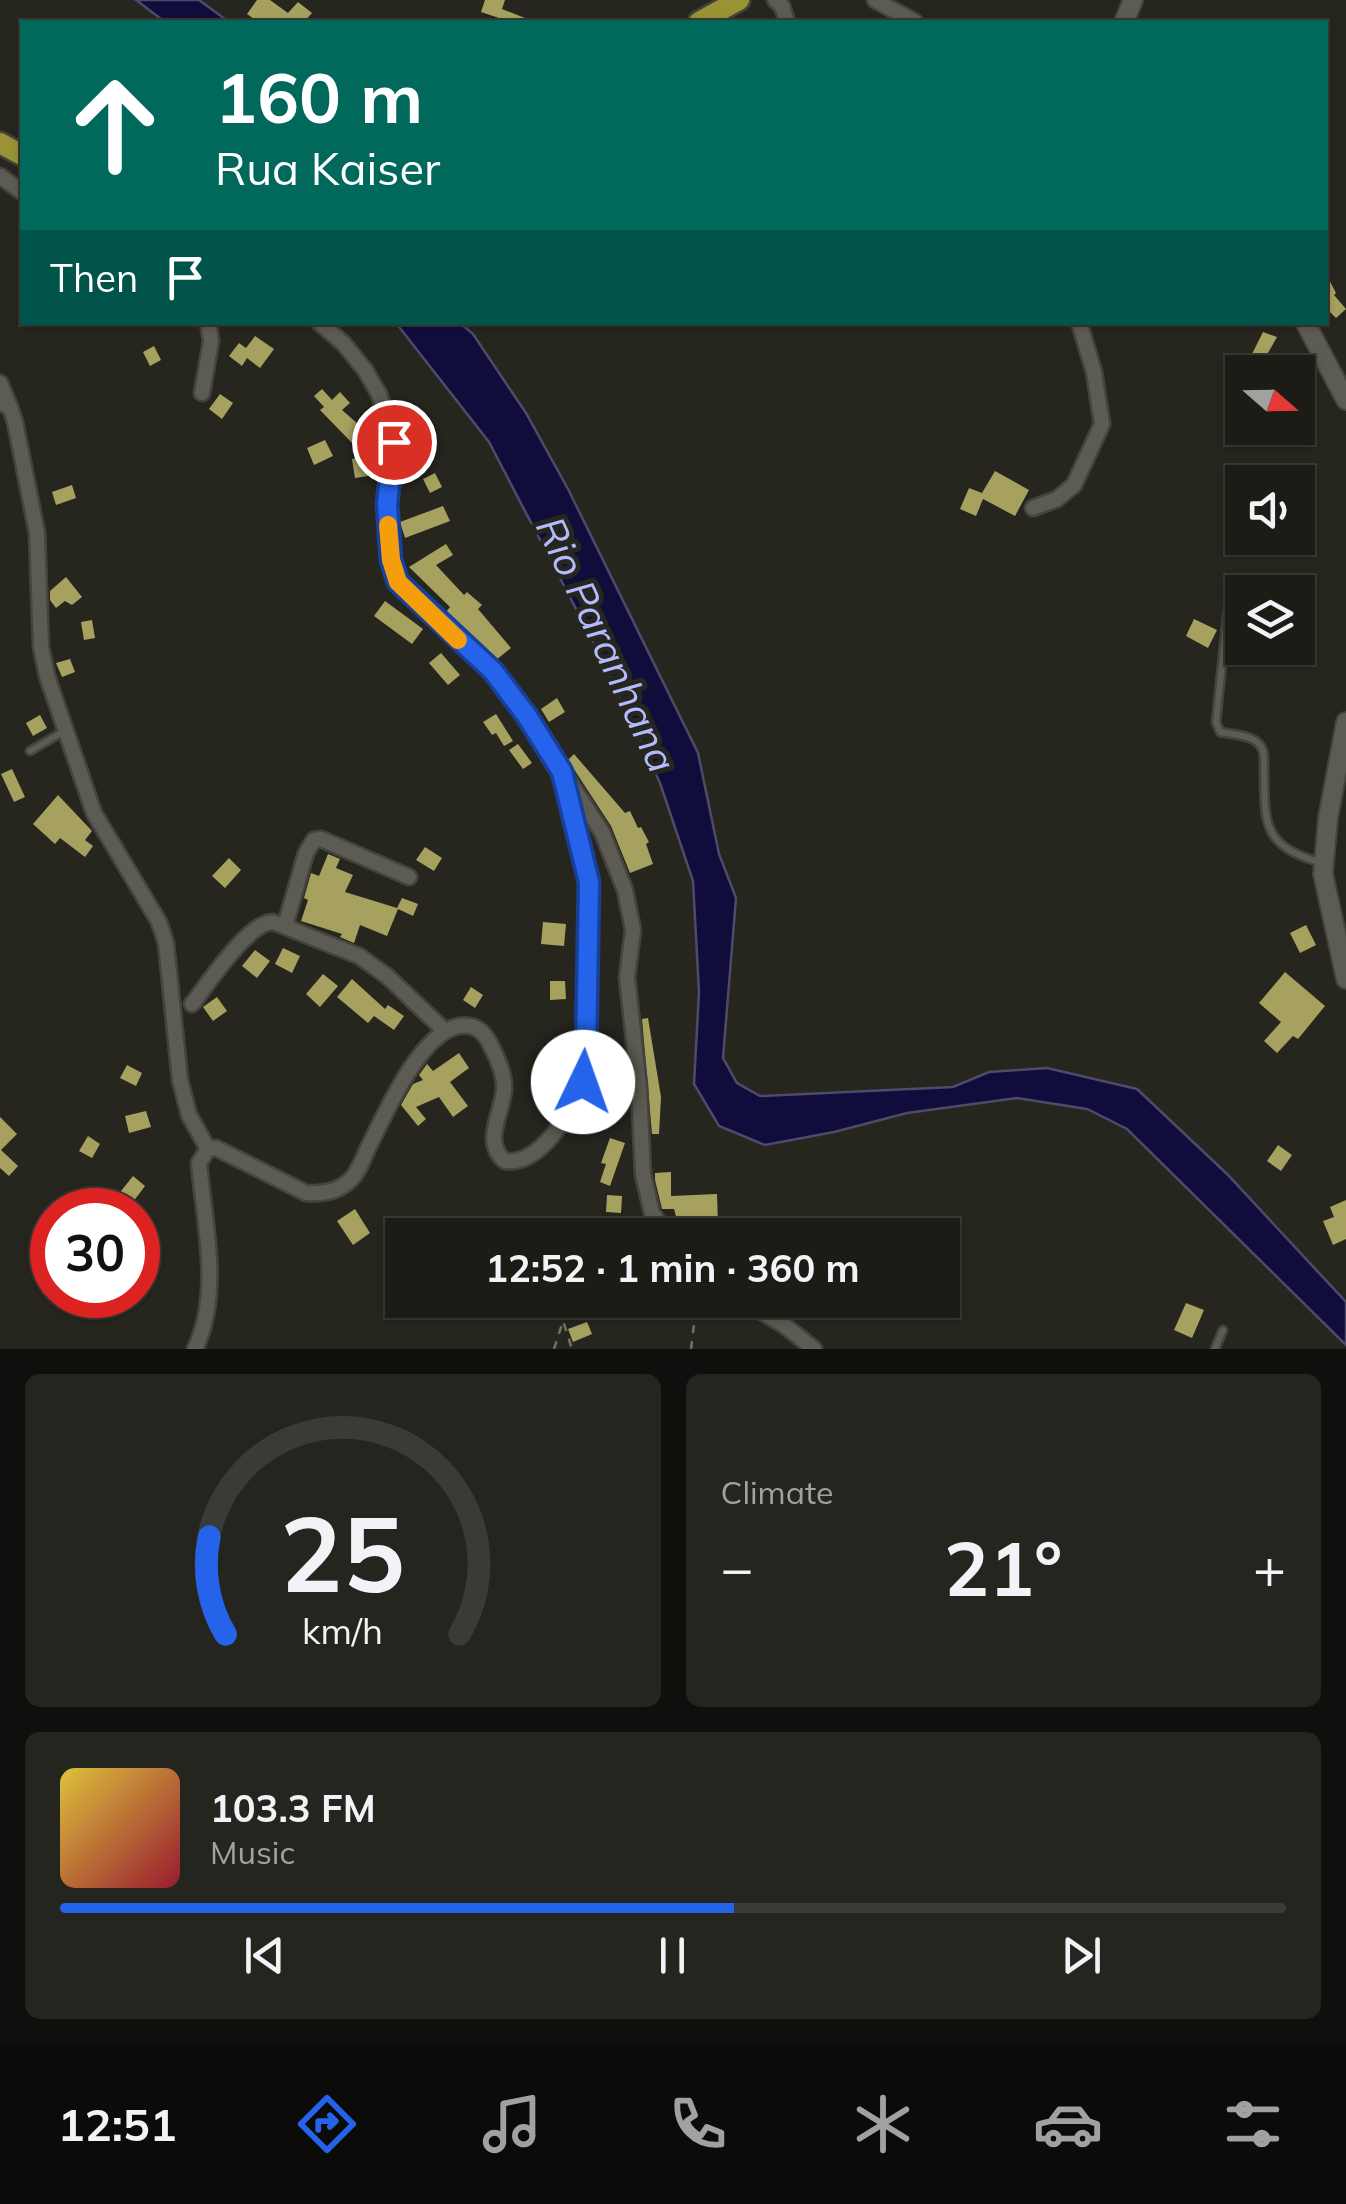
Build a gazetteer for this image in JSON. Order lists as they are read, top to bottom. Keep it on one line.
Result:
{"water":["Rio Paranhana"],"north":"right","page":{"turn":["160 m","Rua Kaiser"],"then":"Then","limit":"30","trip":"12:52 · 1 min · 360 m","tile":"Climate","heat":["−","21°","+"],"song":["103.3 FM","Music"],"tabs":"12:51","gauge":["25","km/h"]}}
